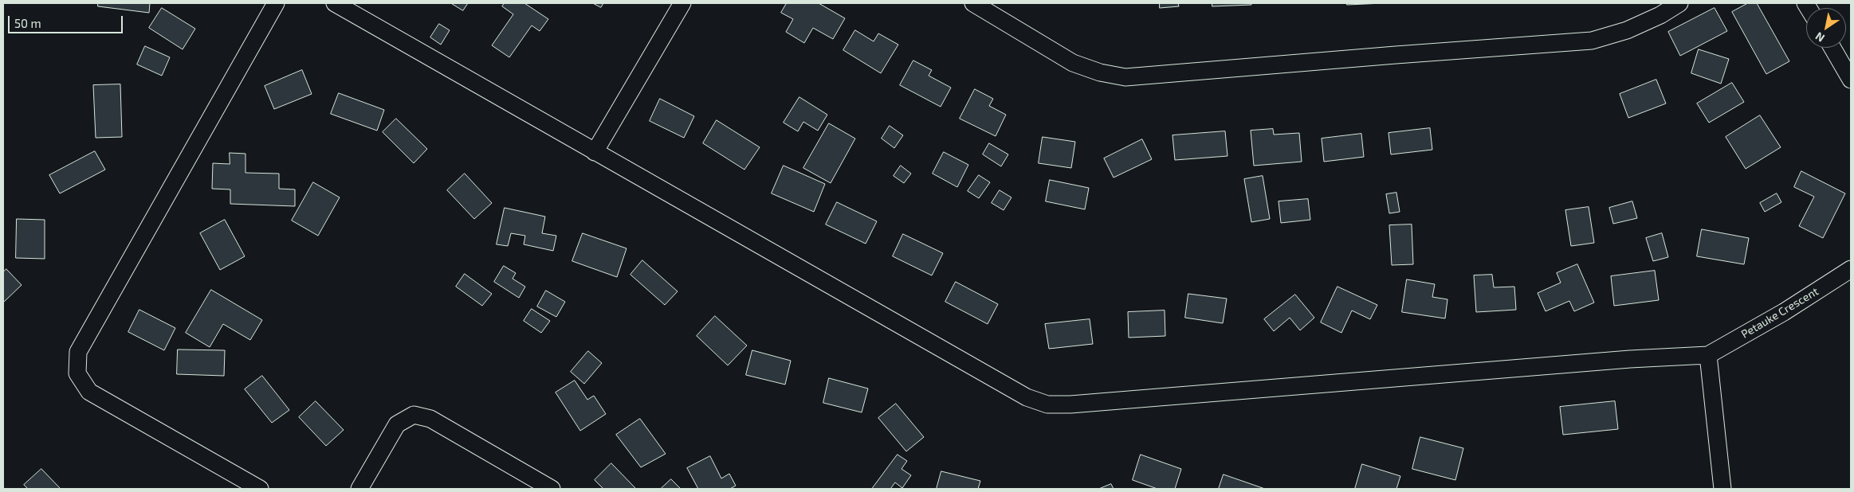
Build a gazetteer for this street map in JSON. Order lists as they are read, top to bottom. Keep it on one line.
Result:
{"streets":{"street":["Petauke Crescent"]},"scale_bar":"50 m","north":"bottom left"}
